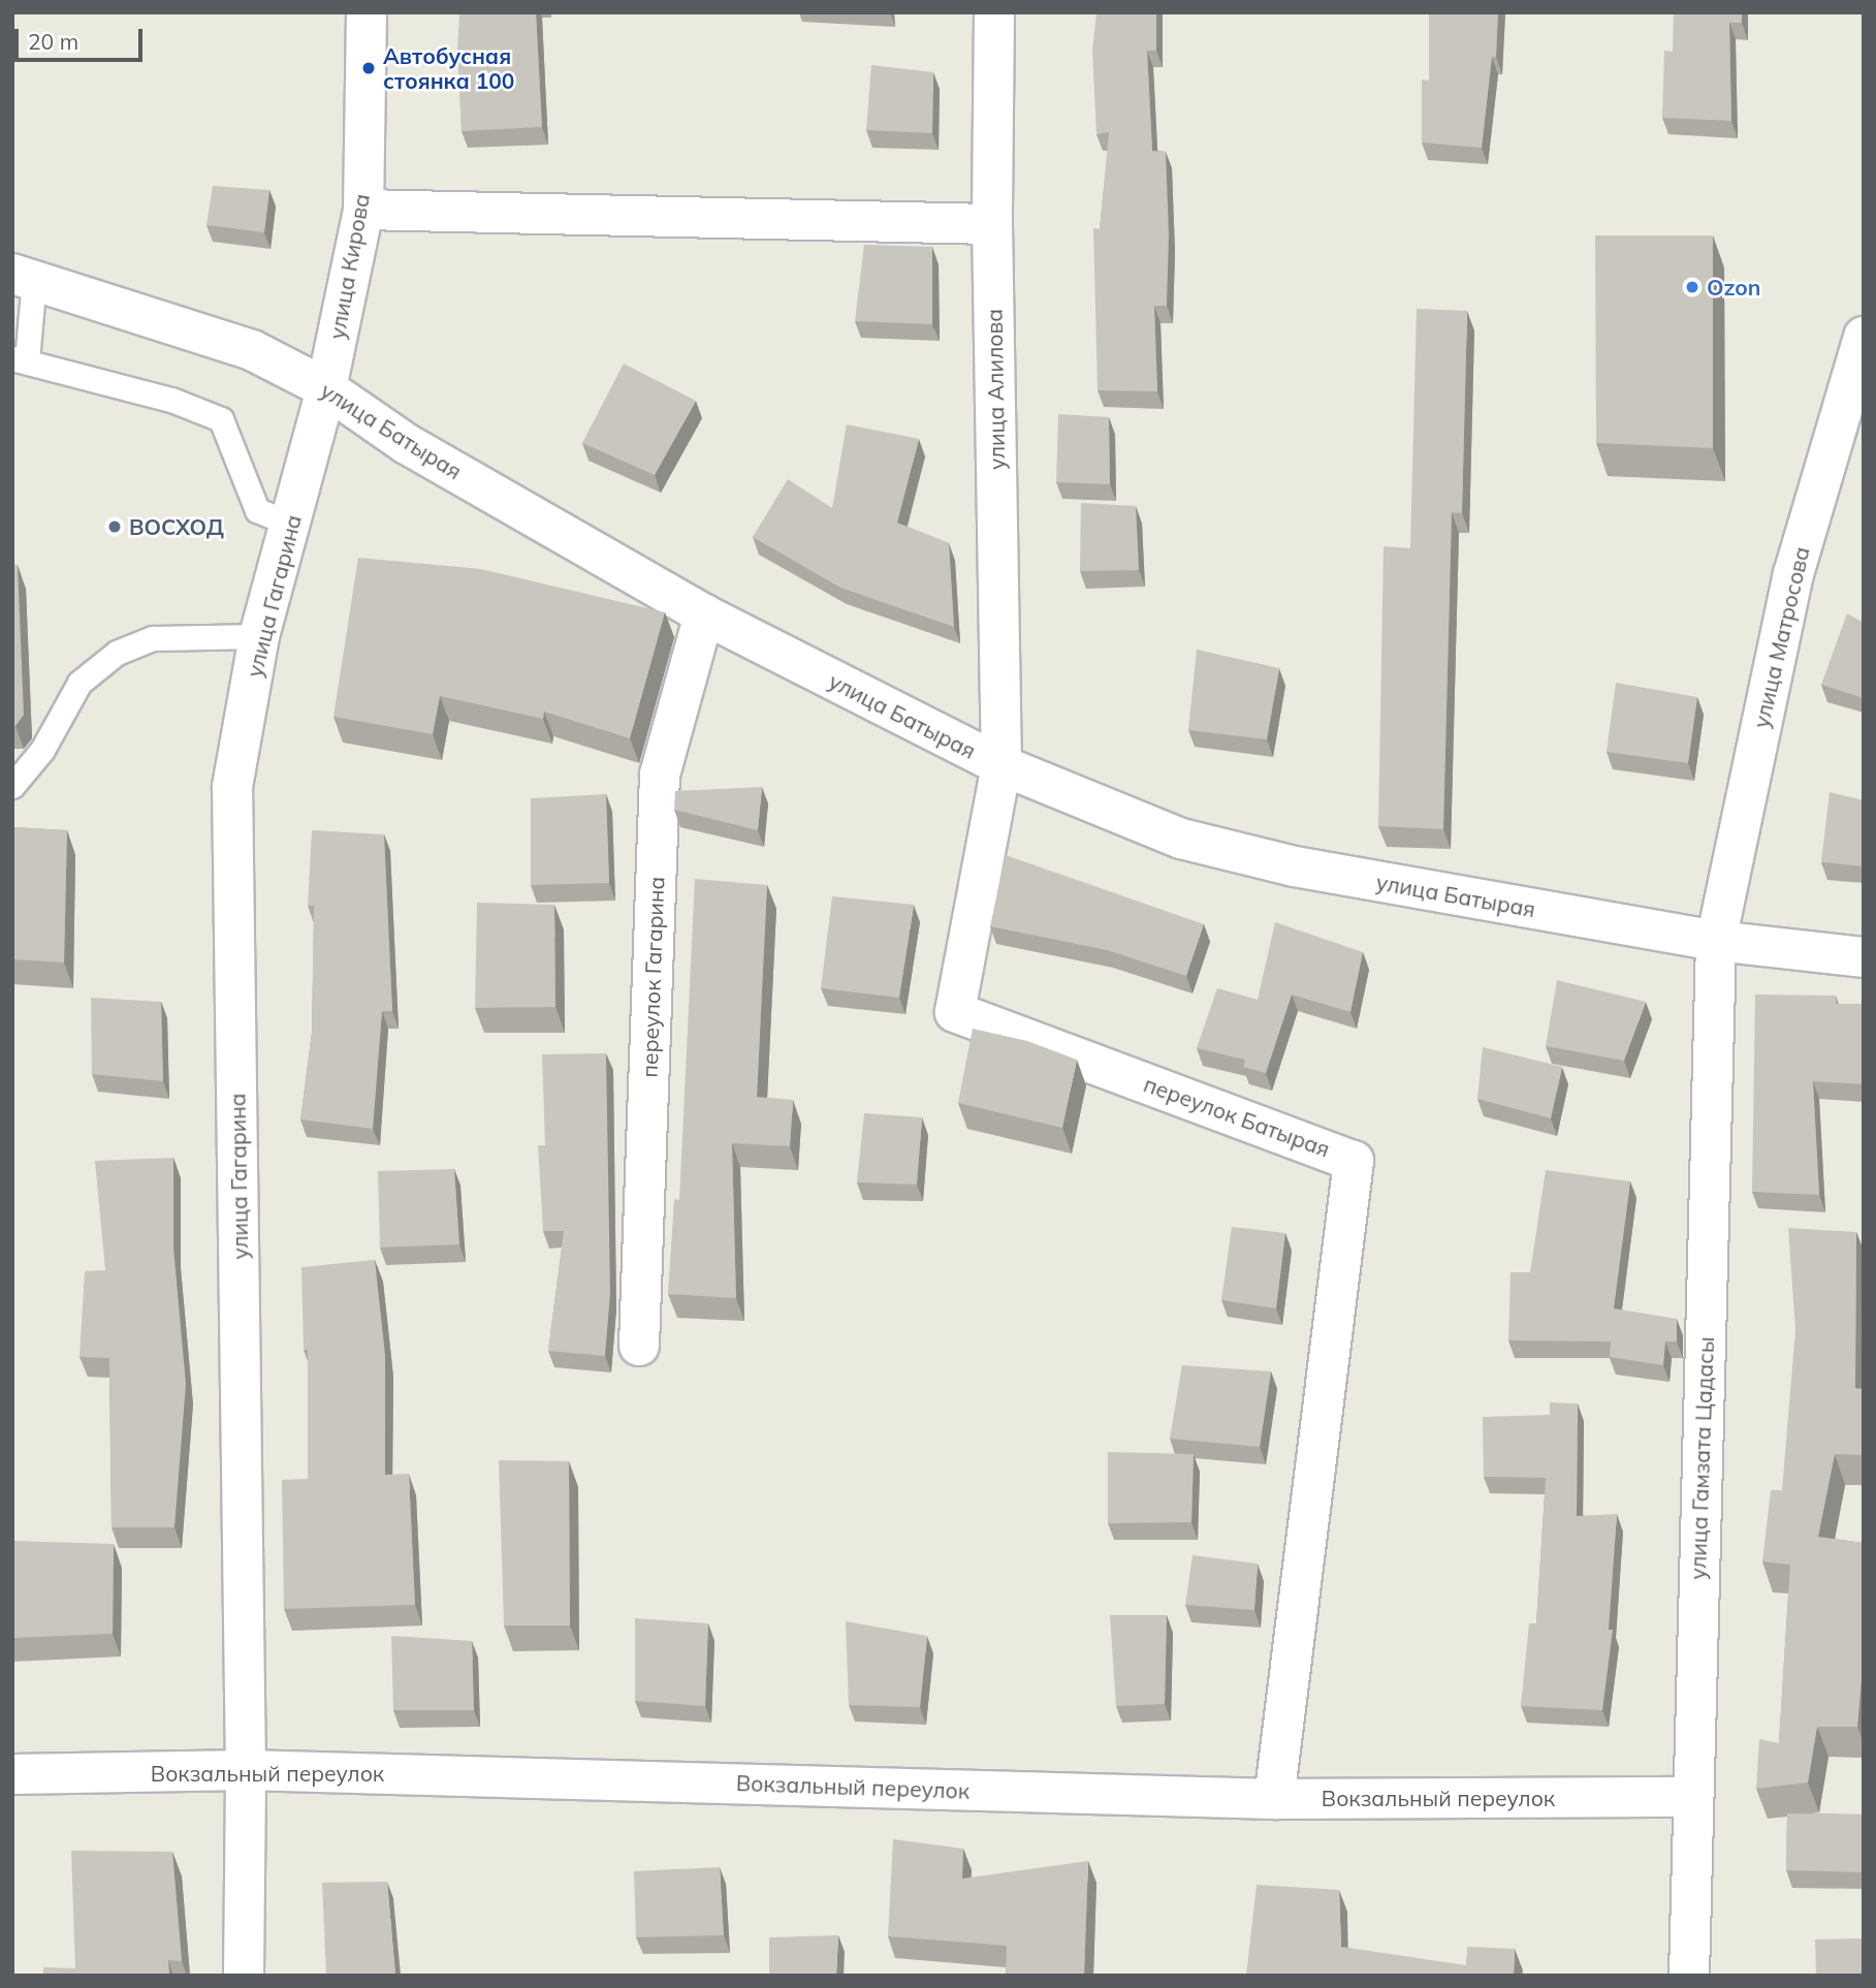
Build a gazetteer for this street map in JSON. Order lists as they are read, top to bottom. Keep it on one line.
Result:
{"streets":{"street":["улица Кирова","улица Алилова","улица Батырая","улица Гагарина","улица Матросова","переулок Гагарина","переулок Батырая","улица Гамзата Цадасы","Вокзальный переулок"]},"crossings":[["улица Кирова","улица Батырая"],["улица Кирова","улица Гагарина"],["улица Алилова","улица Батырая"],["улица Алилова","переулок Батырая"],["улица Батырая","улица Гагарина"],["улица Батырая","улица Матросова"],["улица Батырая","переулок Гагарина"],["улица Батырая","переулок Батырая"],["улица Батырая","улица Гамзата Цадасы"],["улица Гагарина","Вокзальный переулок"],["улица Матросова","улица Гамзата Цадасы"],["переулок Батырая","Вокзальный переулок"],["улица Гамзата Цадасы","Вокзальный переулок"]],"places":["Автобусная стоянка 100","Ozon","ВОСХОД"],"scale_bar":"20 m"}
